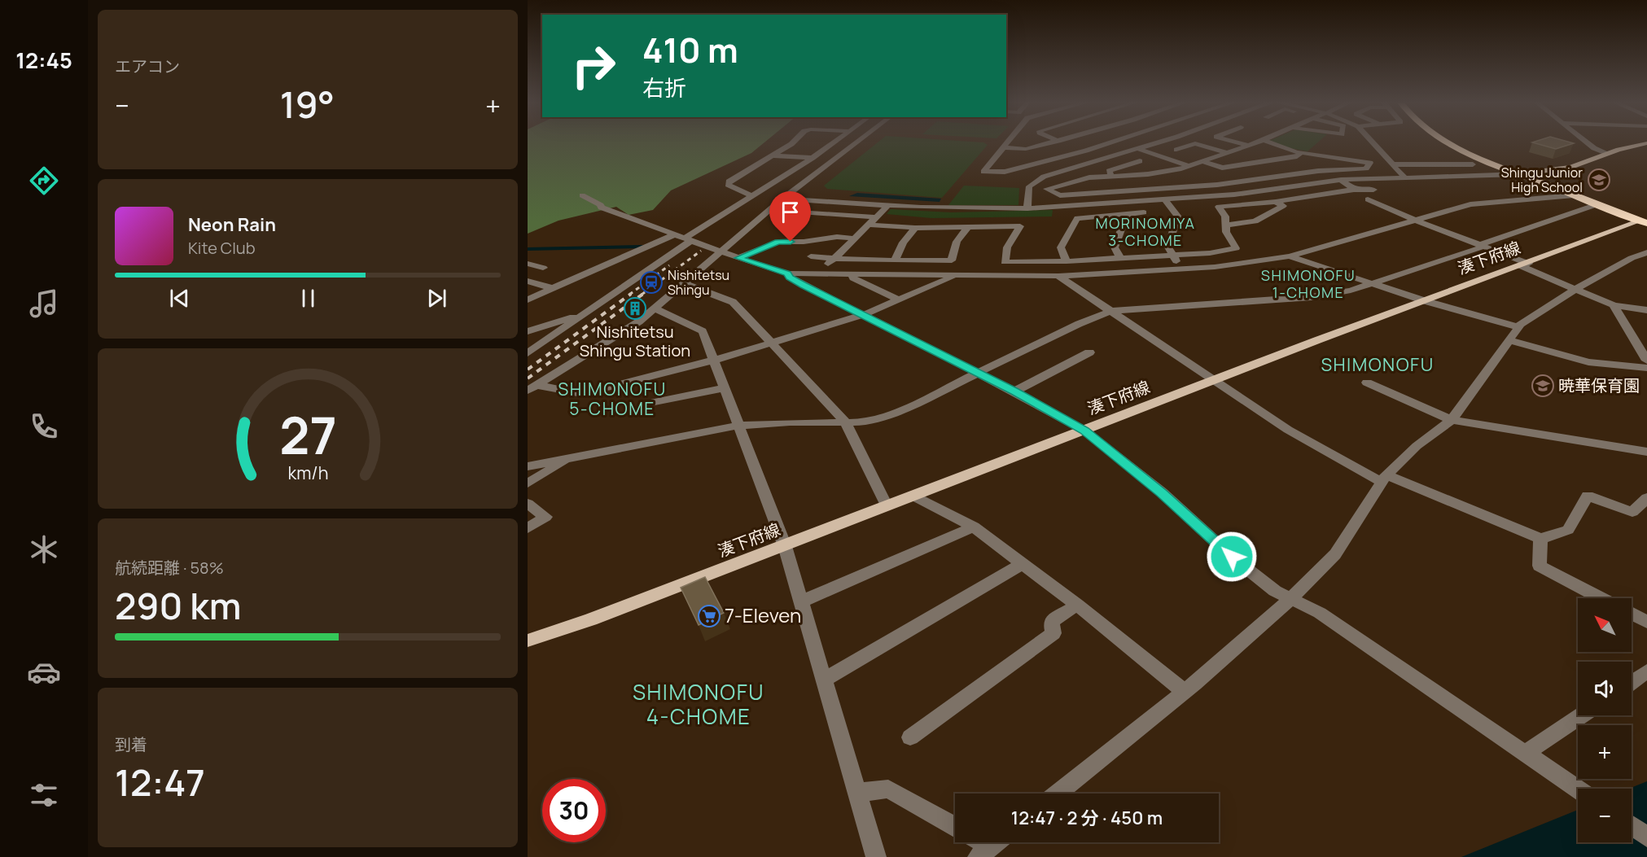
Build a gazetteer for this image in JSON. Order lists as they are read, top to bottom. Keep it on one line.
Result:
{"streets":{"main road":["湊下府線"]},"districts":["MORINOMIYA 3-CHOME","SHIMONOFU 1-CHOME","SHIMONOFU","SHIMONOFU 5-CHOME","SHIMONOFU 4-CHOME"],"places":{"school or university":["Shingu Junior High School","暁華保育園"],"station":["Nishitetsu Shingu"],"building":["Nishitetsu Shingu Station"],"supermarket":["7-Eleven"]},"north":"top left","page":{"tabs":"12:45","tile":["エアコン",["航続距離 · 58%","290 km"],["到着","12:47"]],"turn":["410 m","右折"],"heat":["−","19°","+"],"song":["Neon Rain","Kite Club"],"map_buttons":["+","−"],"limit":"30","trip":"12:47 · 2 分 · 450 m","gauge":["27","km/h"]}}
